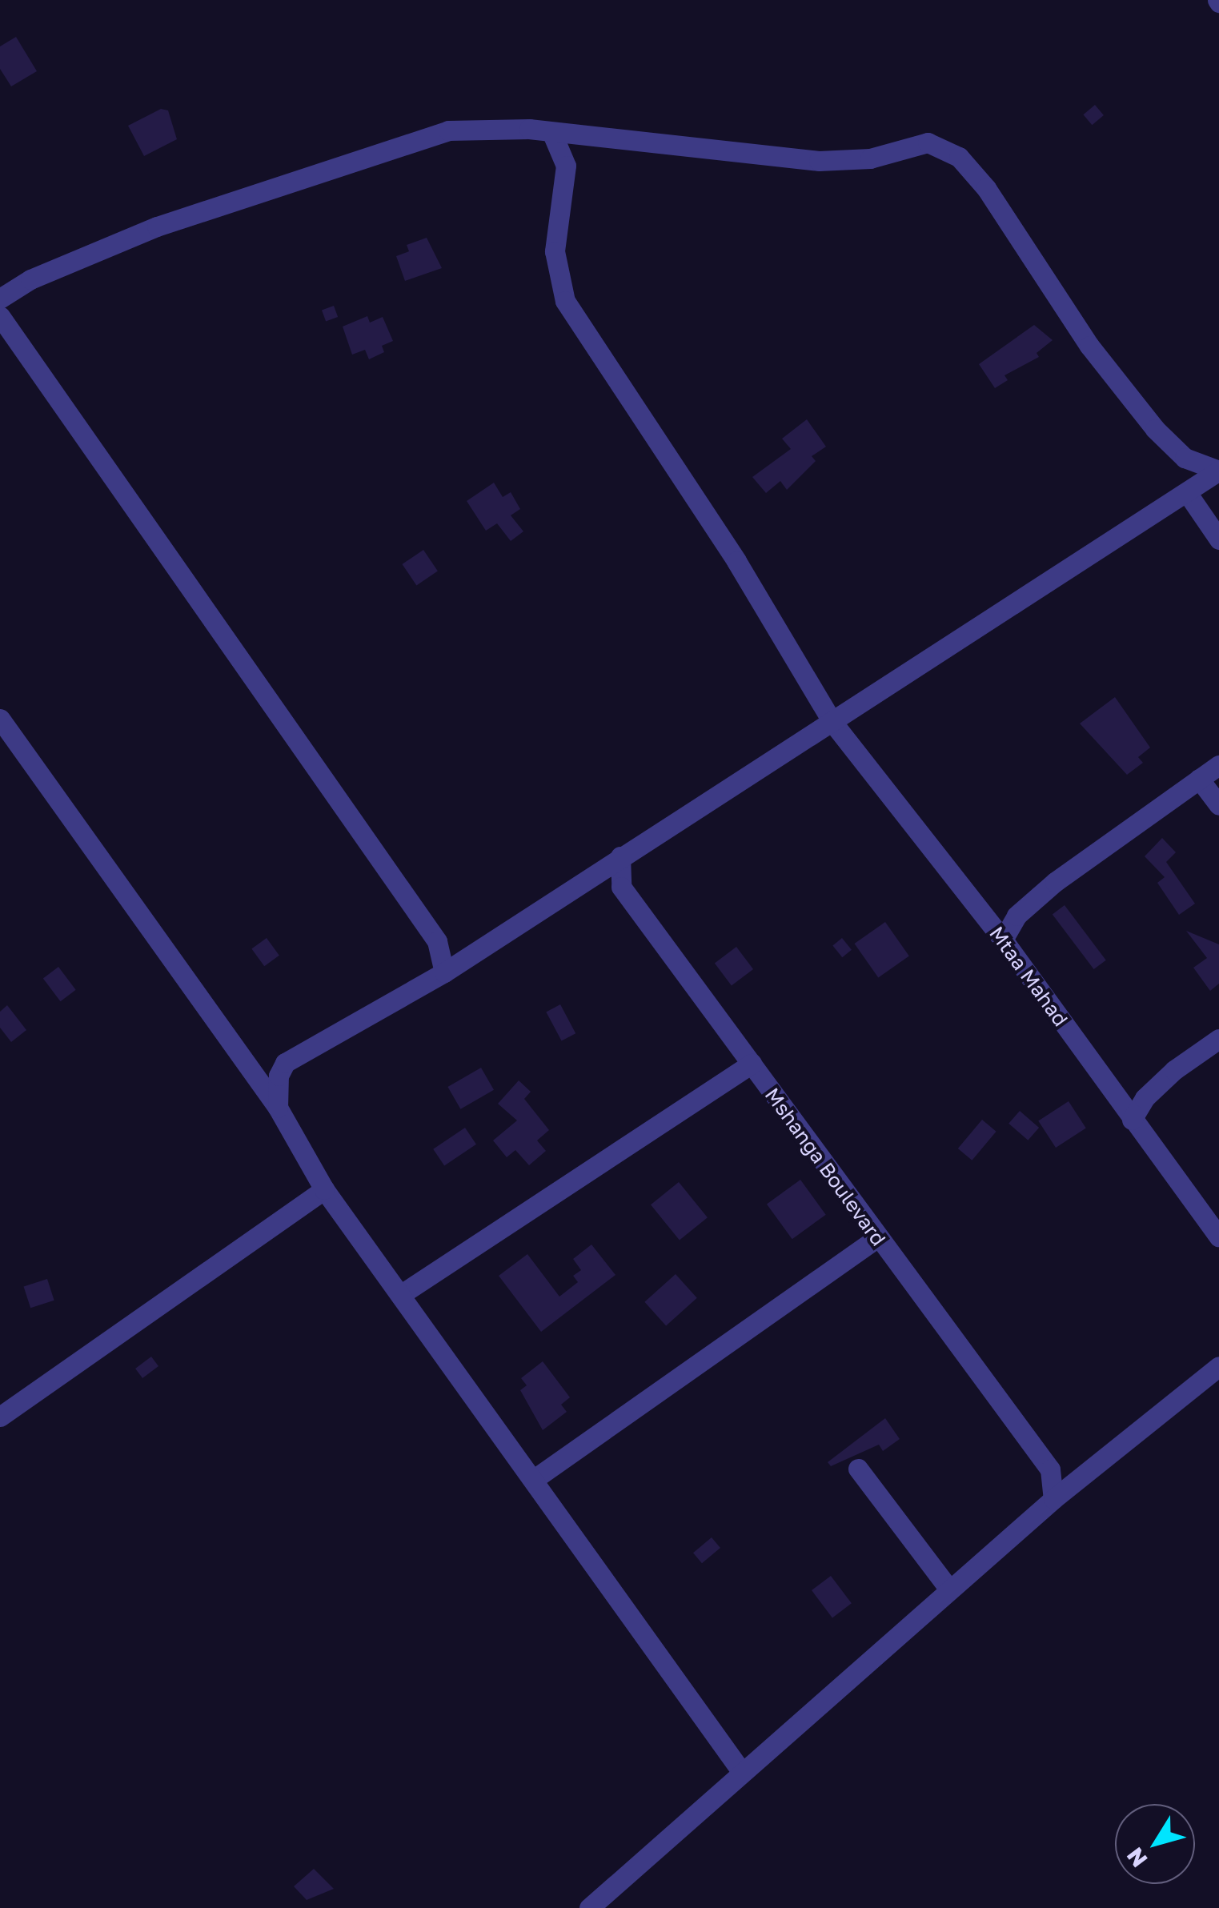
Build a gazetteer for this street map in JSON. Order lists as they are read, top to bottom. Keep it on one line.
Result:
{"streets":{"street":["Mtaa Mahad","Mshanga Boulevard"]},"north":"bottom left"}
